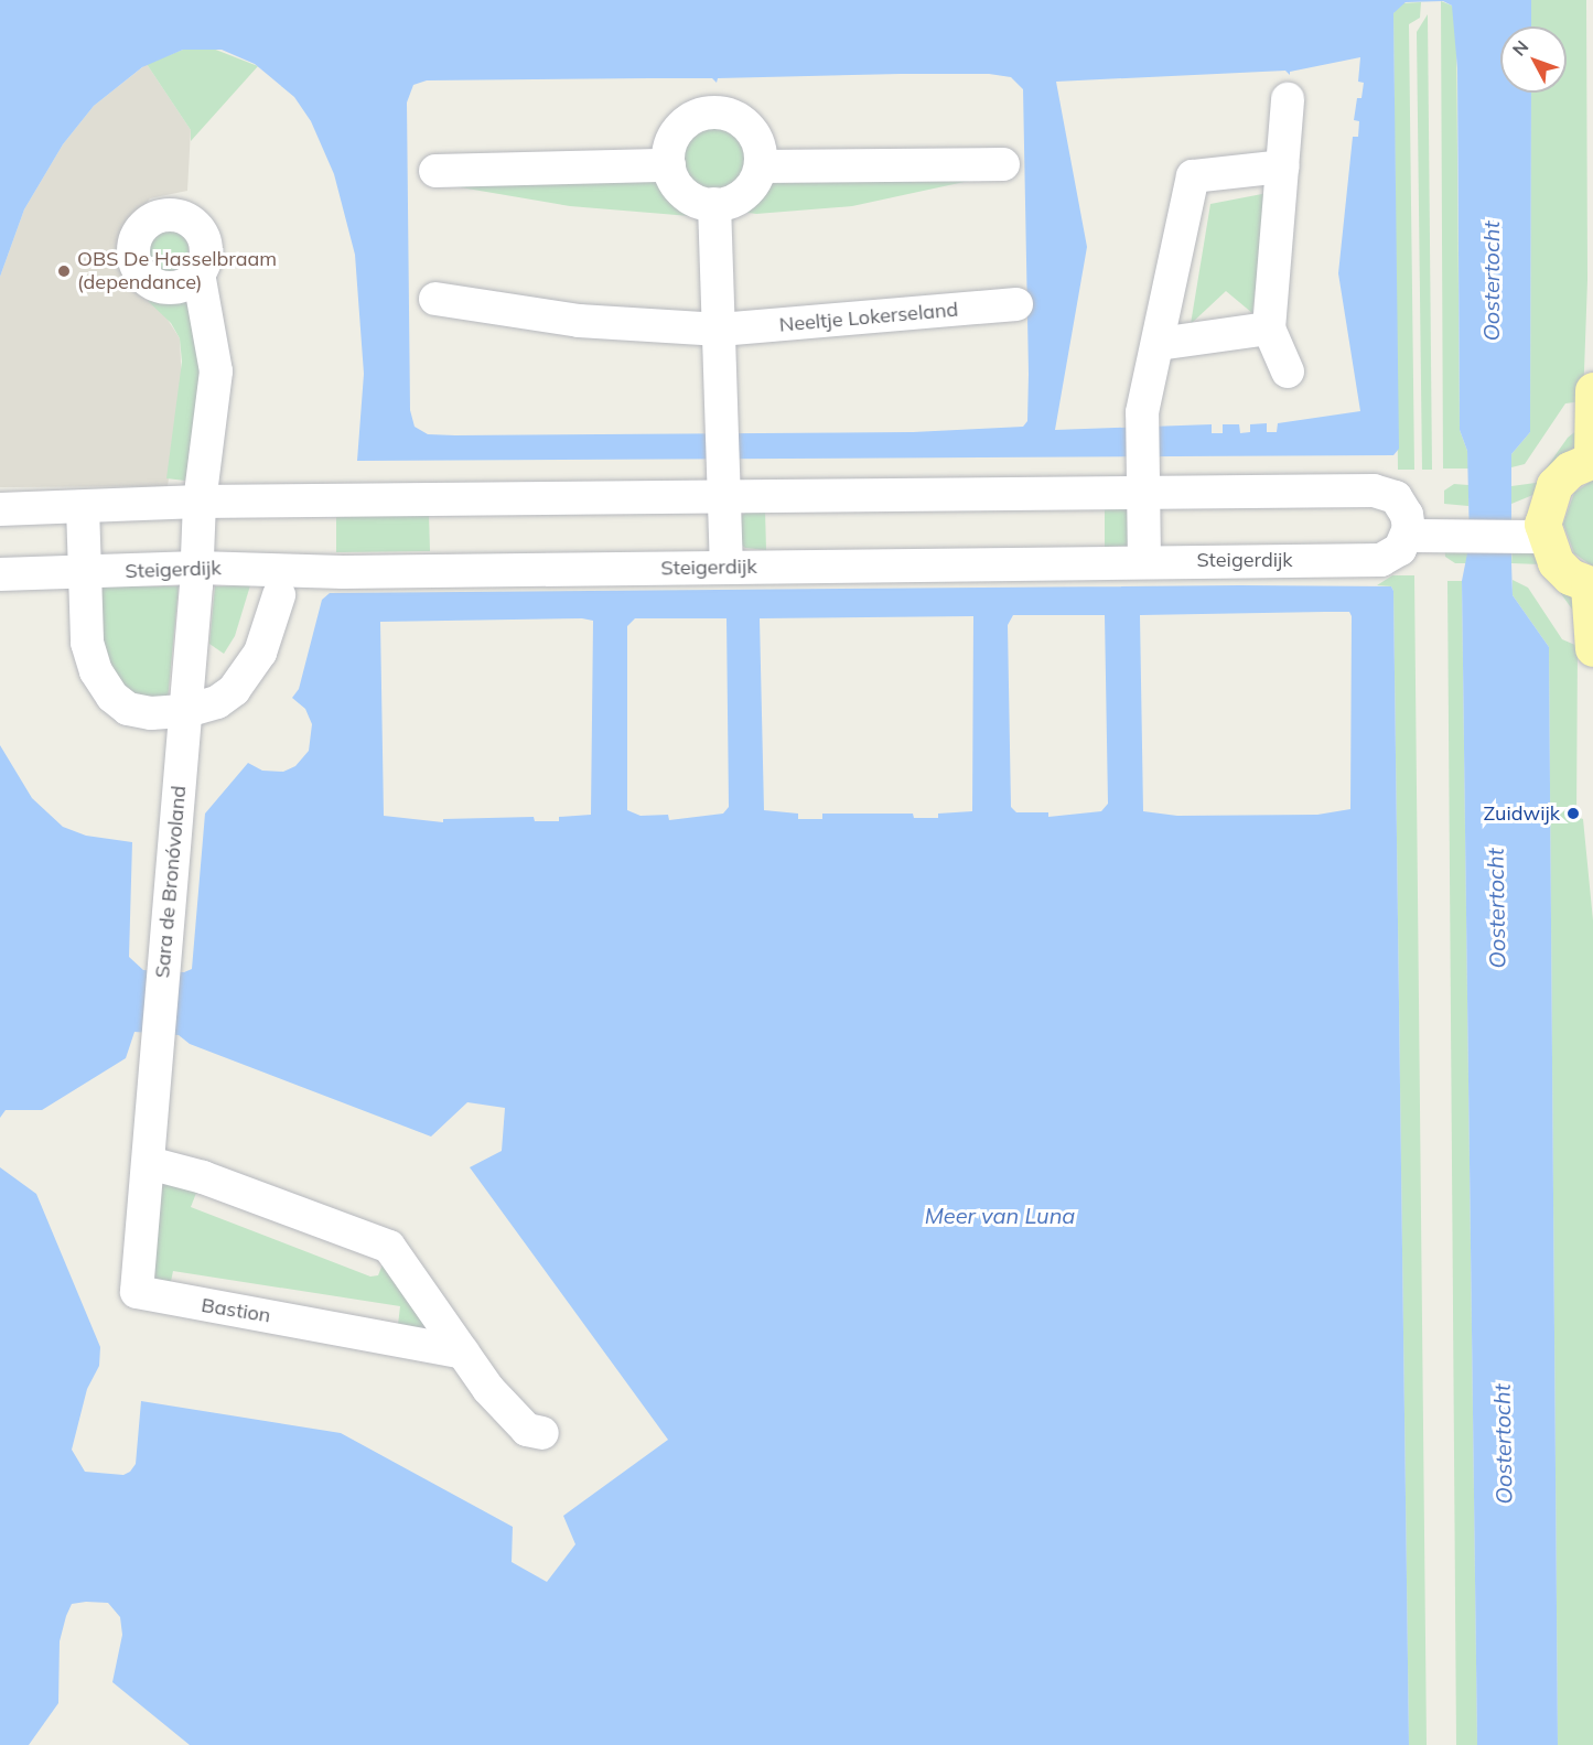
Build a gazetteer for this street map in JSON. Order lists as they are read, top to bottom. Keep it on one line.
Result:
{"streets":{"street":["Neeltje Lokerseland","Steigerdijk","Sara de Bronóvoland","Bastion"]},"crossings":[["Steigerdijk","Sara de Bronóvoland"],["Sara de Bronóvoland","Bastion"]],"water":["Oostertocht","Meer van Luna"],"places":["OBS De Hasselbraam (dependance)","Zuidwijk"],"north":"top left"}
